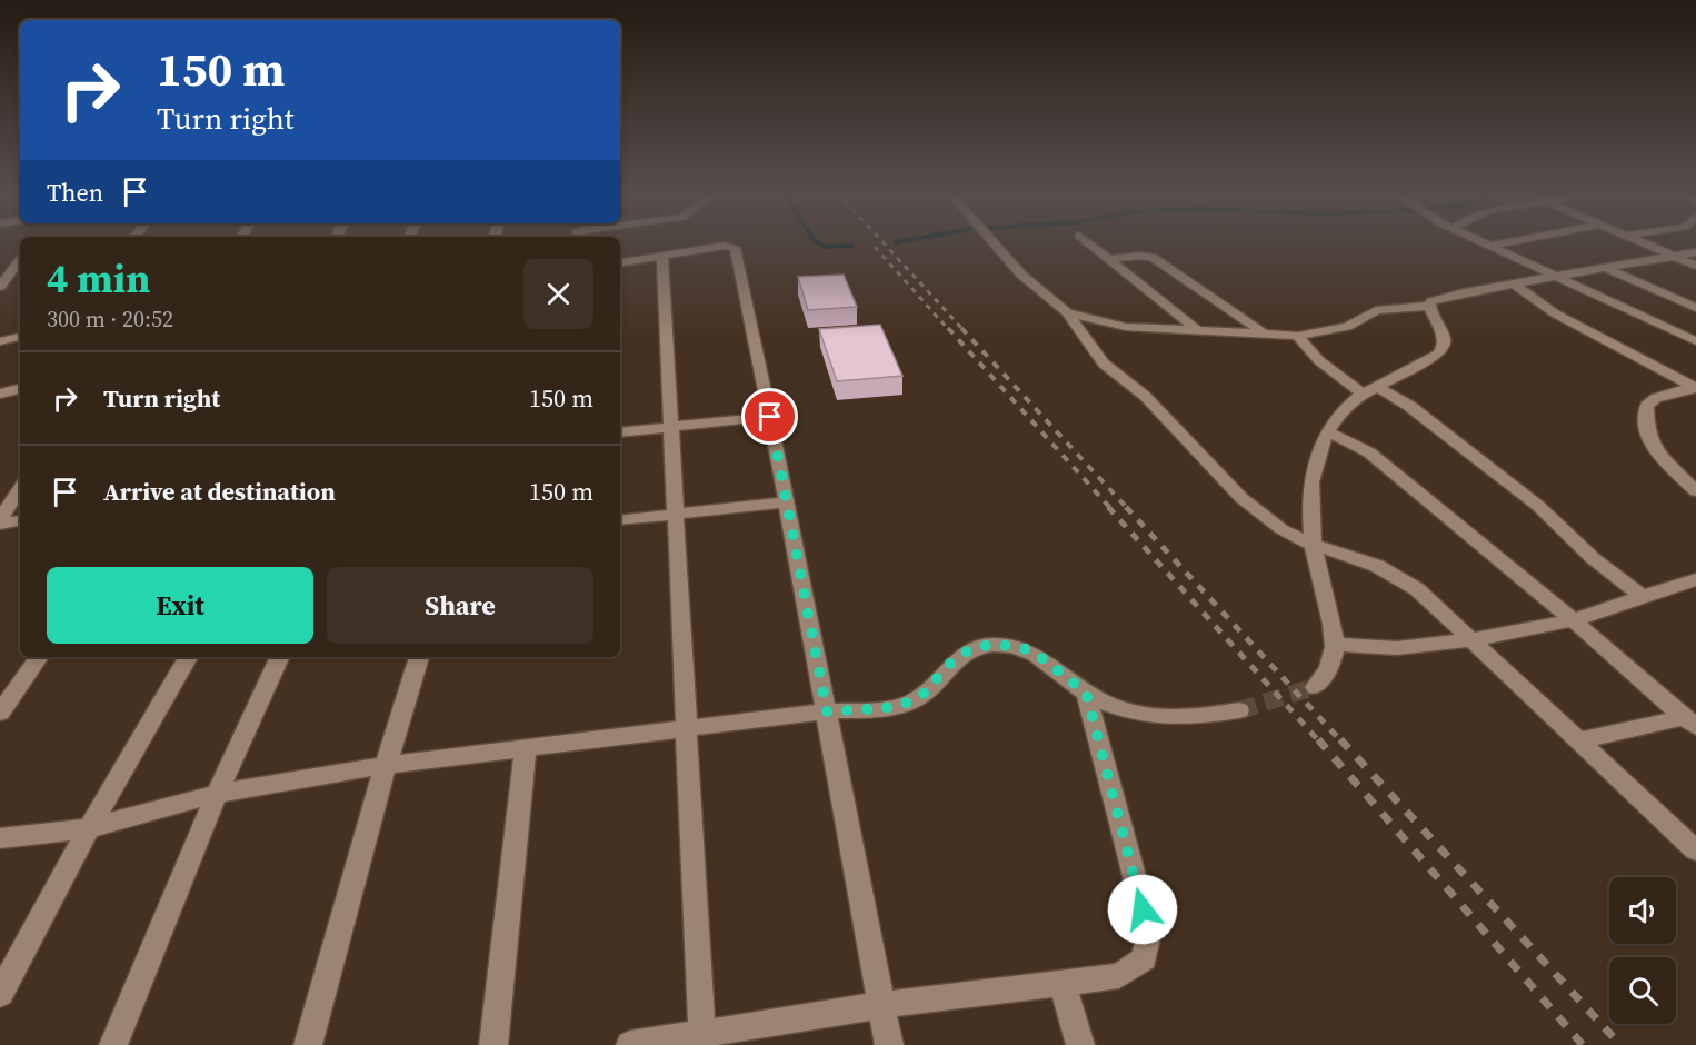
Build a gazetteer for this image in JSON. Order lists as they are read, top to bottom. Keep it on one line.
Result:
{"page":{"turn":["150 m","Turn right"],"then":"Then","heading":["4 min","300 m · 20:52"],"list":[{"name":"Turn right","value":"150 m"},{"name":"Arrive at destination","value":"150 m"}],"buttons":["Exit","Share"]}}
